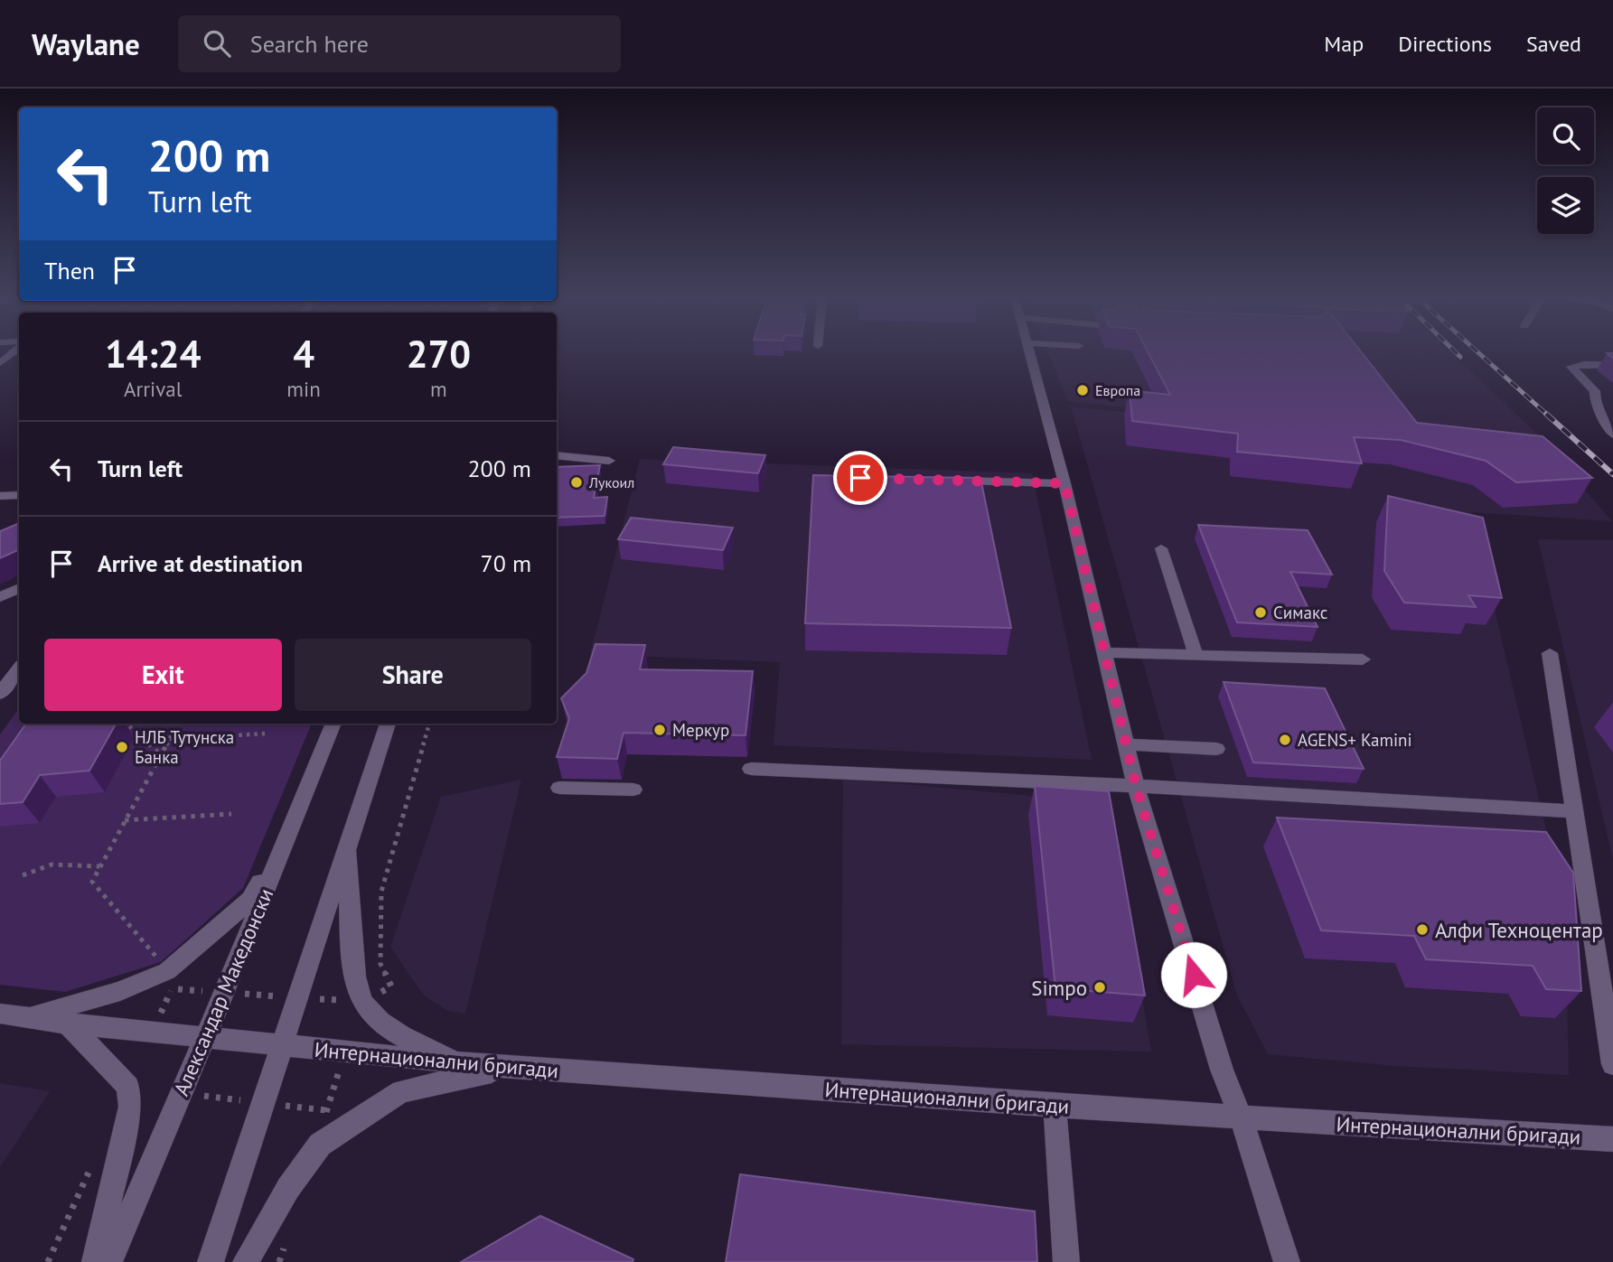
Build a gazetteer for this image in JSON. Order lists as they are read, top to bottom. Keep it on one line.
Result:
{"streets":{"street":["Александар Македонски","Интернационални бригади"]},"crossings":[["Александар Македонски","Интернационални бригади"]],"places":["Европа","Лукоил","Симакс","Меркур","AGENS+ Kamini","НЛБ Тутунска Банка","Алфи Техноцентар","Simpo"],"page":{"header":"Waylane","search":"Search here","nav":["Map","Directions","Saved"],"turn":["200 m","Turn left"],"then":"Then","eta":["14:24","Arrival","4","min","270","m"],"list":[{"name":"Turn left","value":"200 m"},{"name":"Arrive at destination","value":"70 m"}],"buttons":["Exit","Share"]}}
